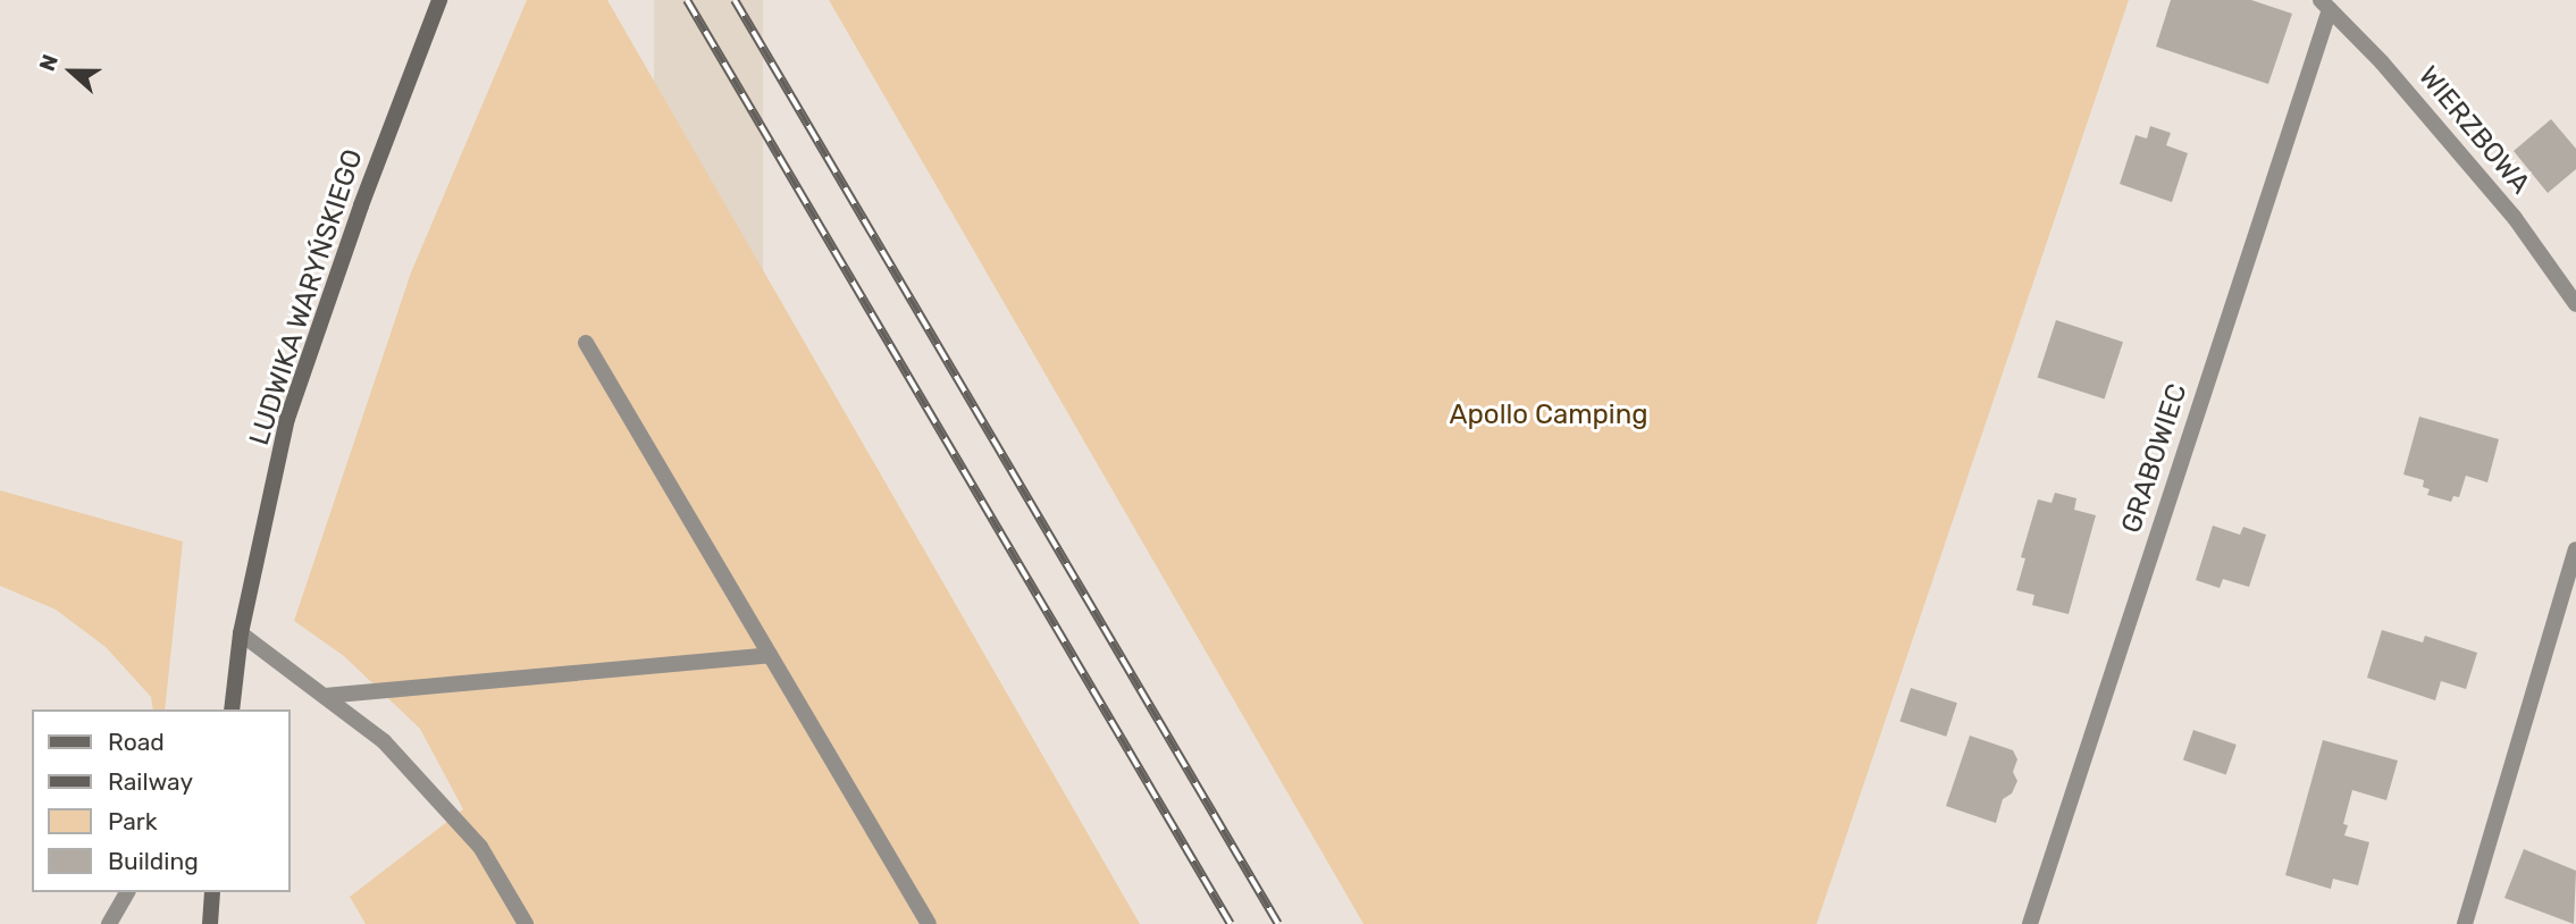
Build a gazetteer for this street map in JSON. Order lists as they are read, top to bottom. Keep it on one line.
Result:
{"streets":{"street":["WIERZBOWA","LUDWIKA WARYŃSKIEGO","GRABOWIEC"]},"crossings":[["WIERZBOWA","GRABOWIEC"]],"parks":["Apollo Camping"],"legend":["Road","Railway","Park","Building"],"north":"left"}
